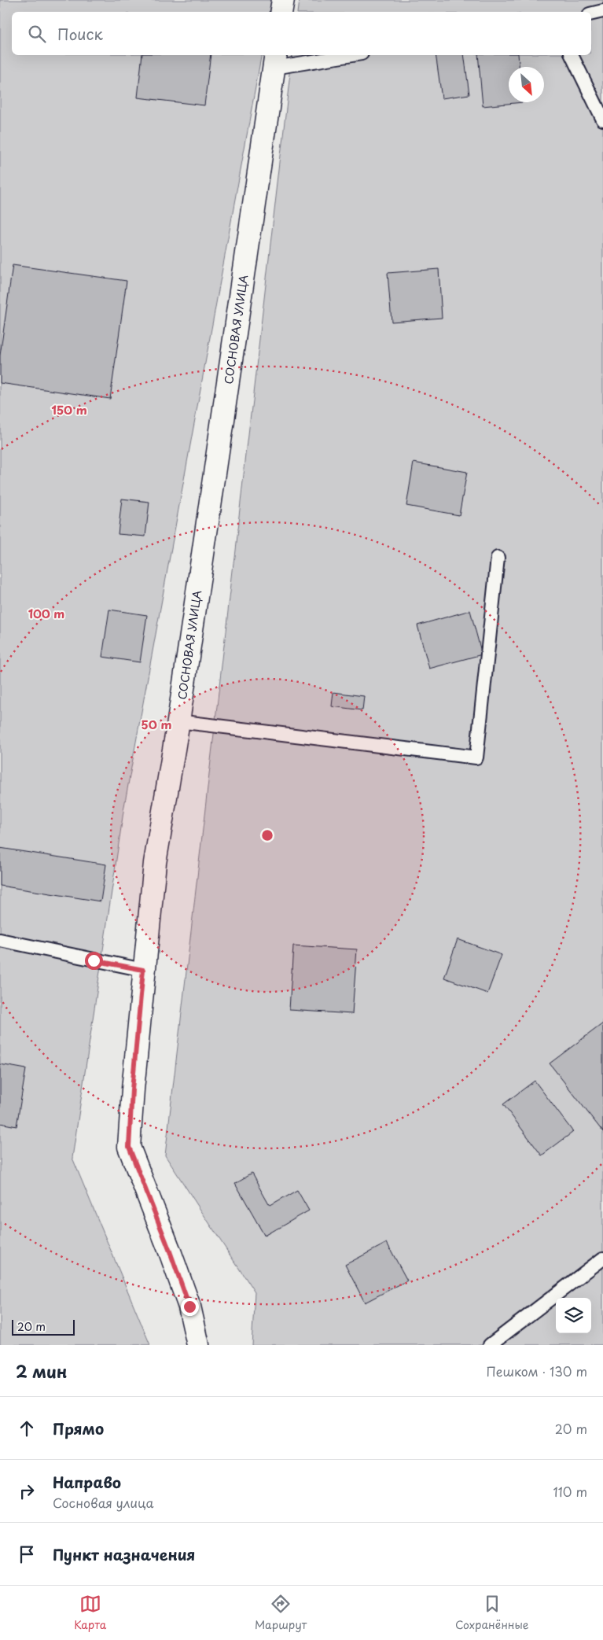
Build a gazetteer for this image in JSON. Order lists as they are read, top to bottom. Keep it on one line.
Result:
{"streets":{"street":["СОСНОВАЯ УЛИЦА"]},"scale_bar":"20 m","north":"bottom right","page":{"search":"Поиск","scale":"20 m","heading":["2 мин","Пешком · 130 m"],"list":[["Прямо","20 m"],["Направо","Сосновая улица","110 m"],"Пункт назначения"],"nav":["Карта","Маршрут","Сохранённые"]},"rings":["150 m","100 m","50 m"]}
